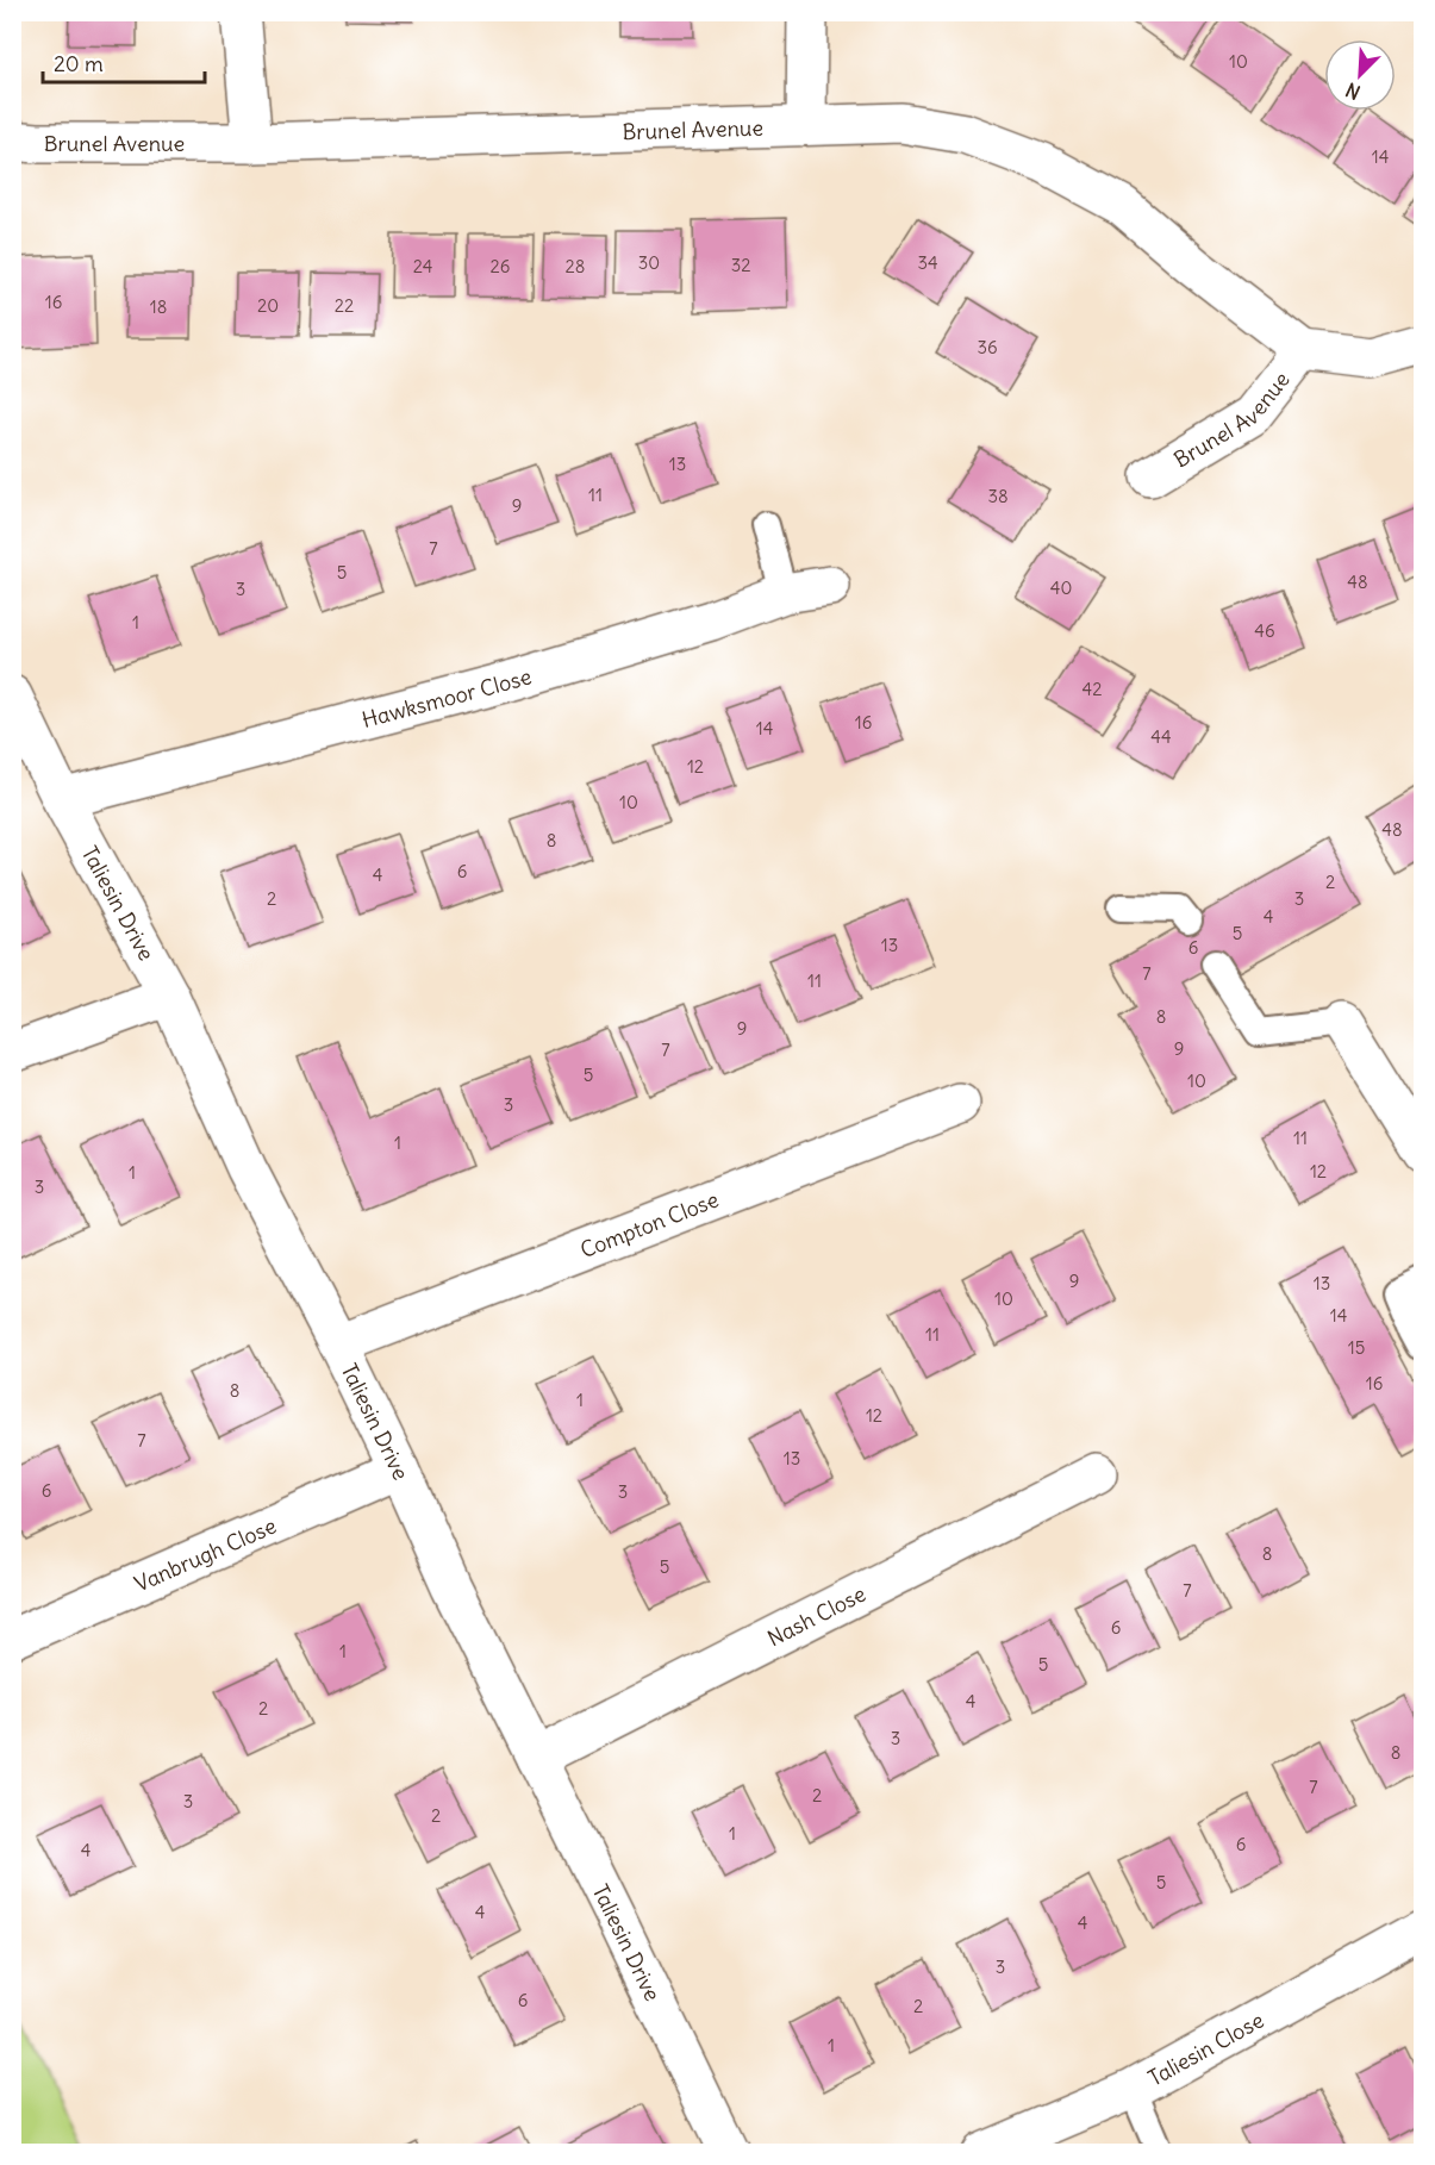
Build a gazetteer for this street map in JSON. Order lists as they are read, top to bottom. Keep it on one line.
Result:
{"streets":{"street":["Brunel Avenue","Hawksmoor Close","Taliesin Drive","Compton Close","Vanbrugh Close","Nash Close","Taliesin Close"]},"crossings":[["Hawksmoor Close","Taliesin Drive"],["Taliesin Drive","Compton Close"],["Taliesin Drive","Vanbrugh Close"],["Taliesin Drive","Nash Close"]],"house_numbers":["10","14","30","34","32","24","26","28","16","20","22","18","36","13","11","38","9","7","5","48","40","3","1","46","42","16","14","44","12","10","48","8","6","4","2","2","3","4","5","13","6","7","11","8","9","9","7","5","10","3","11","1","12","1","3","9","13","10","14","11","15","16","8","1","12","7","13","6","3","8","5","7","6","1","5","4","2","3","8","7","2","3","2","1","6","4","5","4","4","3","6","2","1"],"scale_bar":"20 m","north":"bottom left"}
